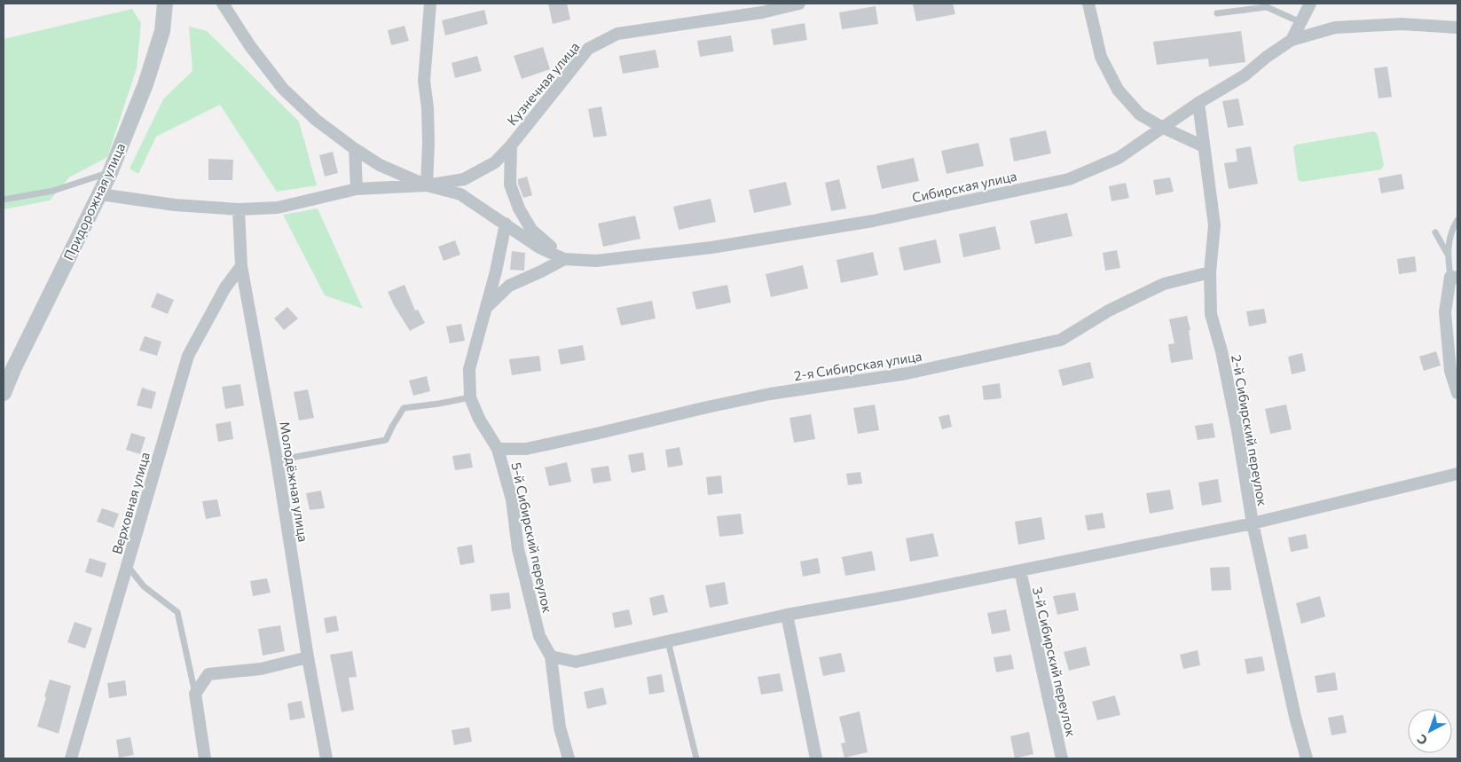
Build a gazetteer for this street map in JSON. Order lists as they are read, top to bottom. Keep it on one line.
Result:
{"streets":{"street":["Кузнечная улица","Сибирская улица","Придорожная улица","2-я Сибирская улица","2-й Сибирский переулок","Молодёжная улица","Верховная улица","5-й Сибирский переулок","3-й Сибирский переулок"]},"crossings":[["Сибирская улица","2-й Сибирский переулок"],["2-я Сибирская улица","2-й Сибирский переулок"],["2-я Сибирская улица","5-й Сибирский переулок"],["Молодёжная улица","Верховная улица"]],"north":"bottom left"}
